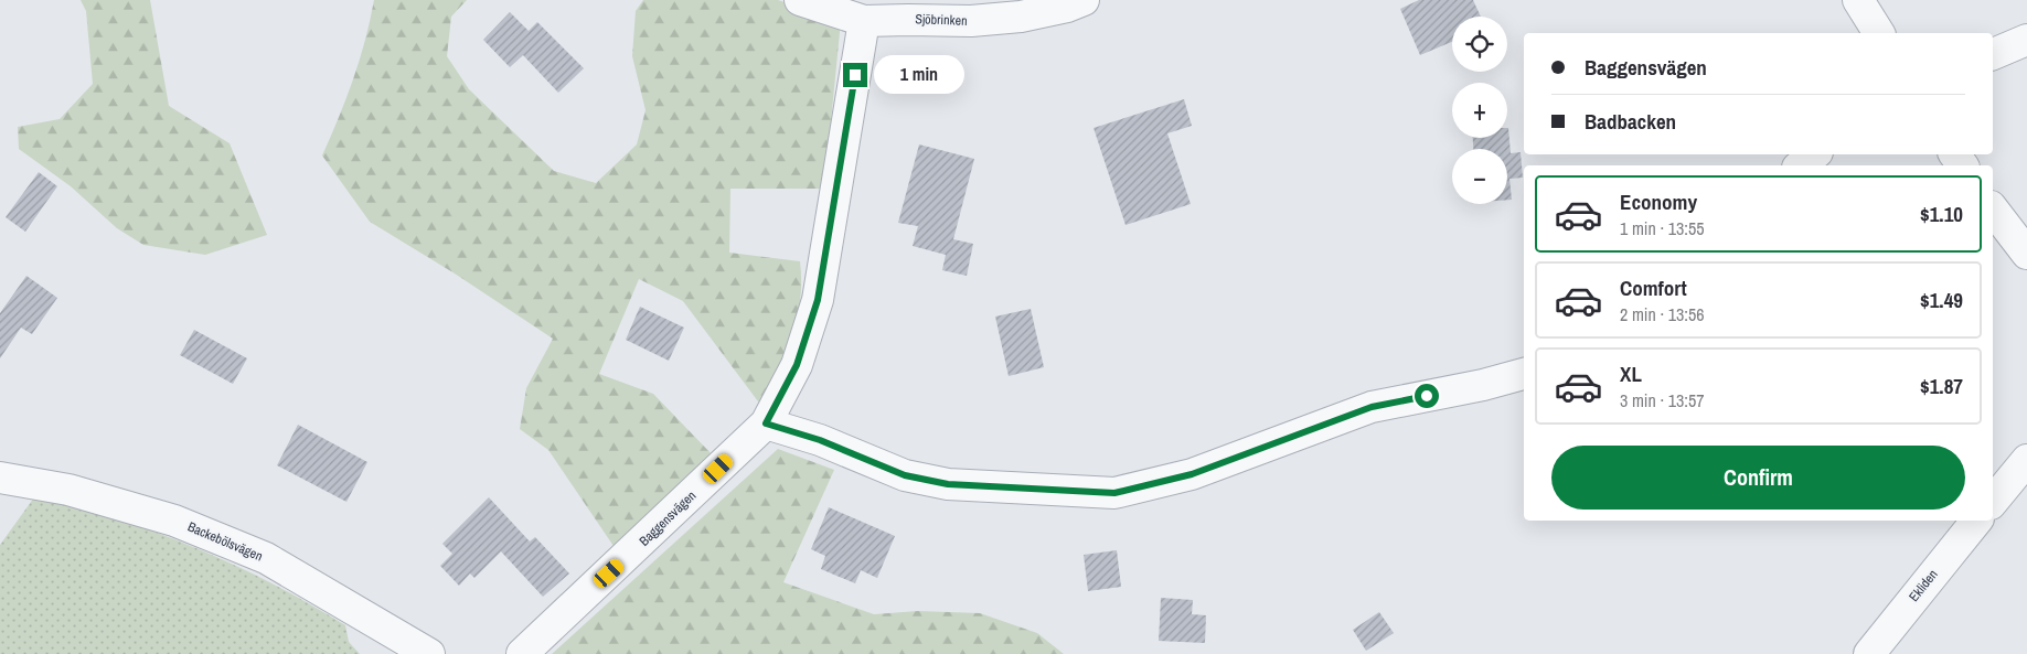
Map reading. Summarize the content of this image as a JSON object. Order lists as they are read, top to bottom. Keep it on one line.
{"streets":{"street":["Sjöbrinken","Baggensvägen","Backebölsvägen","Ekliden"]},"crossings":[["Sjöbrinken","Baggensvägen"]],"page":{"map_buttons":["+","−"],"banner":["Baggensvägen","Badbacken"],"bubble":"1 min","list":[{"name":"Economy","note":"1 min · 13:55","value":"$1.10"},{"name":"Comfort","note":"2 min · 13:56","value":"$1.49"},{"name":"XL","note":"3 min · 13:57","value":"$1.87"}],"buttons":"Confirm"}}
